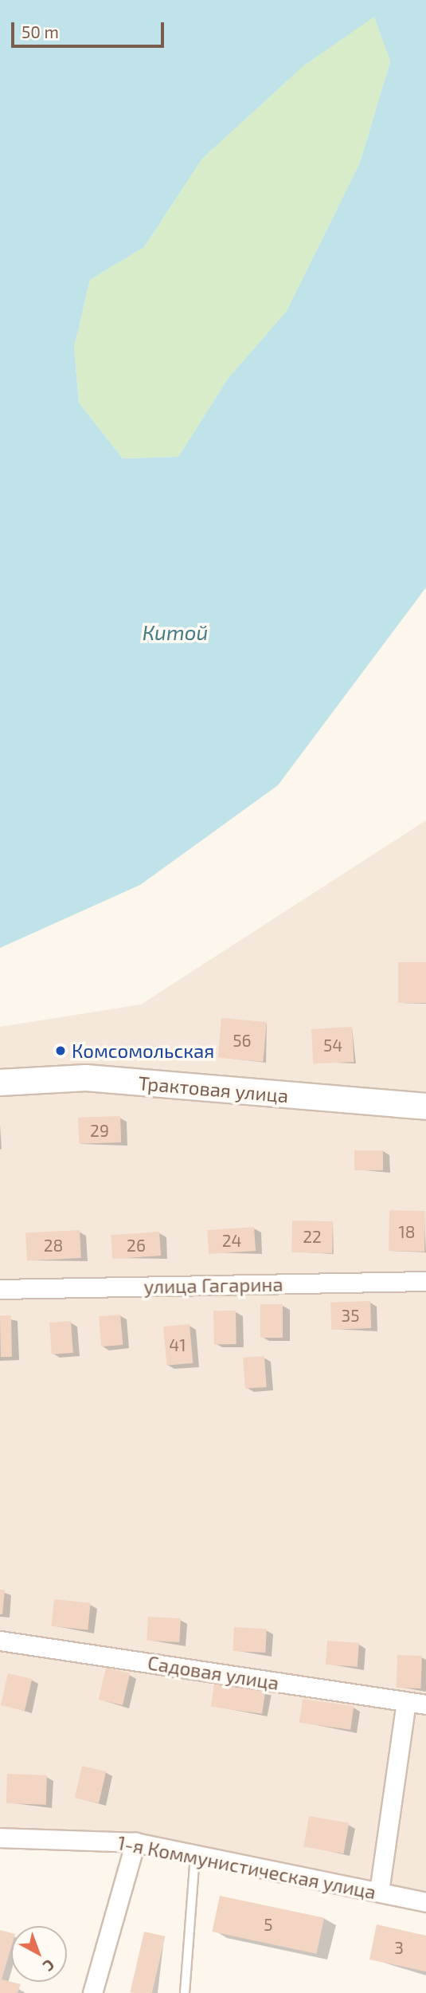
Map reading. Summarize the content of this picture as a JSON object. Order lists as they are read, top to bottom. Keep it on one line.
{"streets":{"street":["Трактовая улица","улица Гагарина","Садовая улица","1-я Коммунистическая улица"]},"water":["Китой"],"places":["Комсомольская"],"house_numbers":["56","54","29","18","22","24","28","26","35","41","5","3"],"scale_bar":"50 m","north":"bottom right"}
